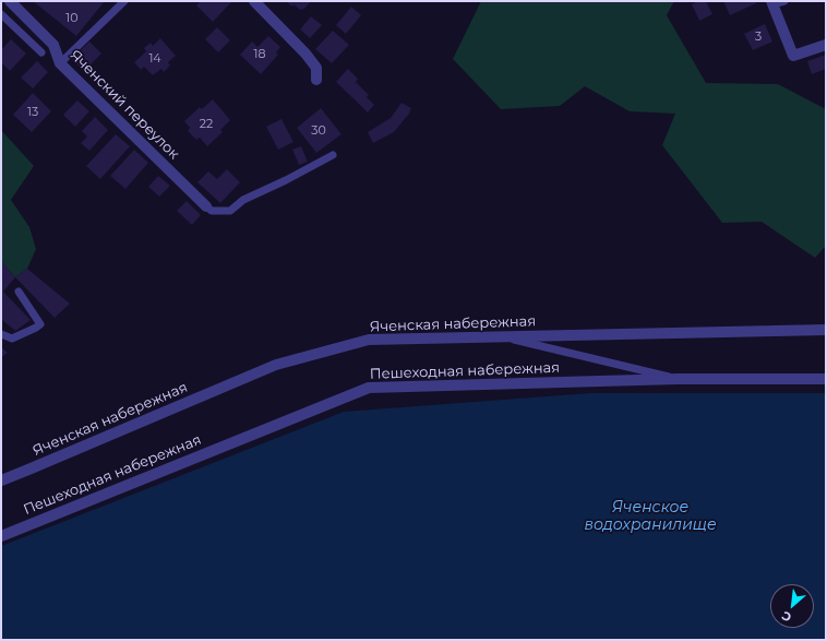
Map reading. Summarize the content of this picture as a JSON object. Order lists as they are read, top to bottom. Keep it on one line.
{"streets":{"street":["Яченский переулок","Яченская набережная","Пешеходная набережная"]},"water":["Яченское водохранилище"],"house_numbers":["10","3","18","14","13","22","30"],"north":"bottom left"}
